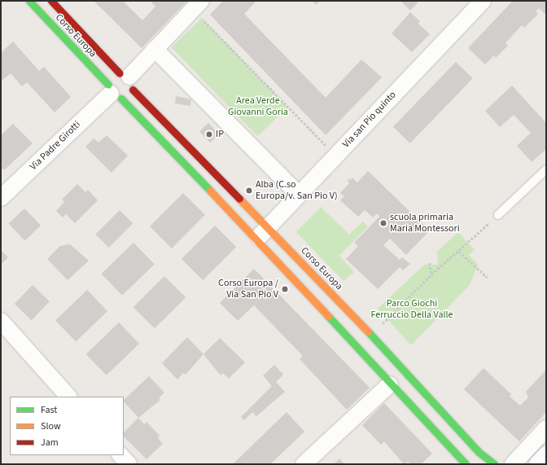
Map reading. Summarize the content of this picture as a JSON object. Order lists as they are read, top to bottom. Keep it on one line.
{"streets":{"main road":["Corso Europa"],"street":["Via san Pio quinto","Via Padre Girotti"]},"crossings":[["Corso Europa","Via san Pio quinto"],["Corso Europa","Via Padre Girotti"]],"parks":["Area Verde Giovanni Goria","Parco Giochi Ferruccio Della Valle"],"places":["IP","Alba (C.so Europa/v. San Pio V)","scuola primaria Maria Montessori","Corso Europa / Via San Pio V"],"legend":["Fast","Slow","Jam"]}
